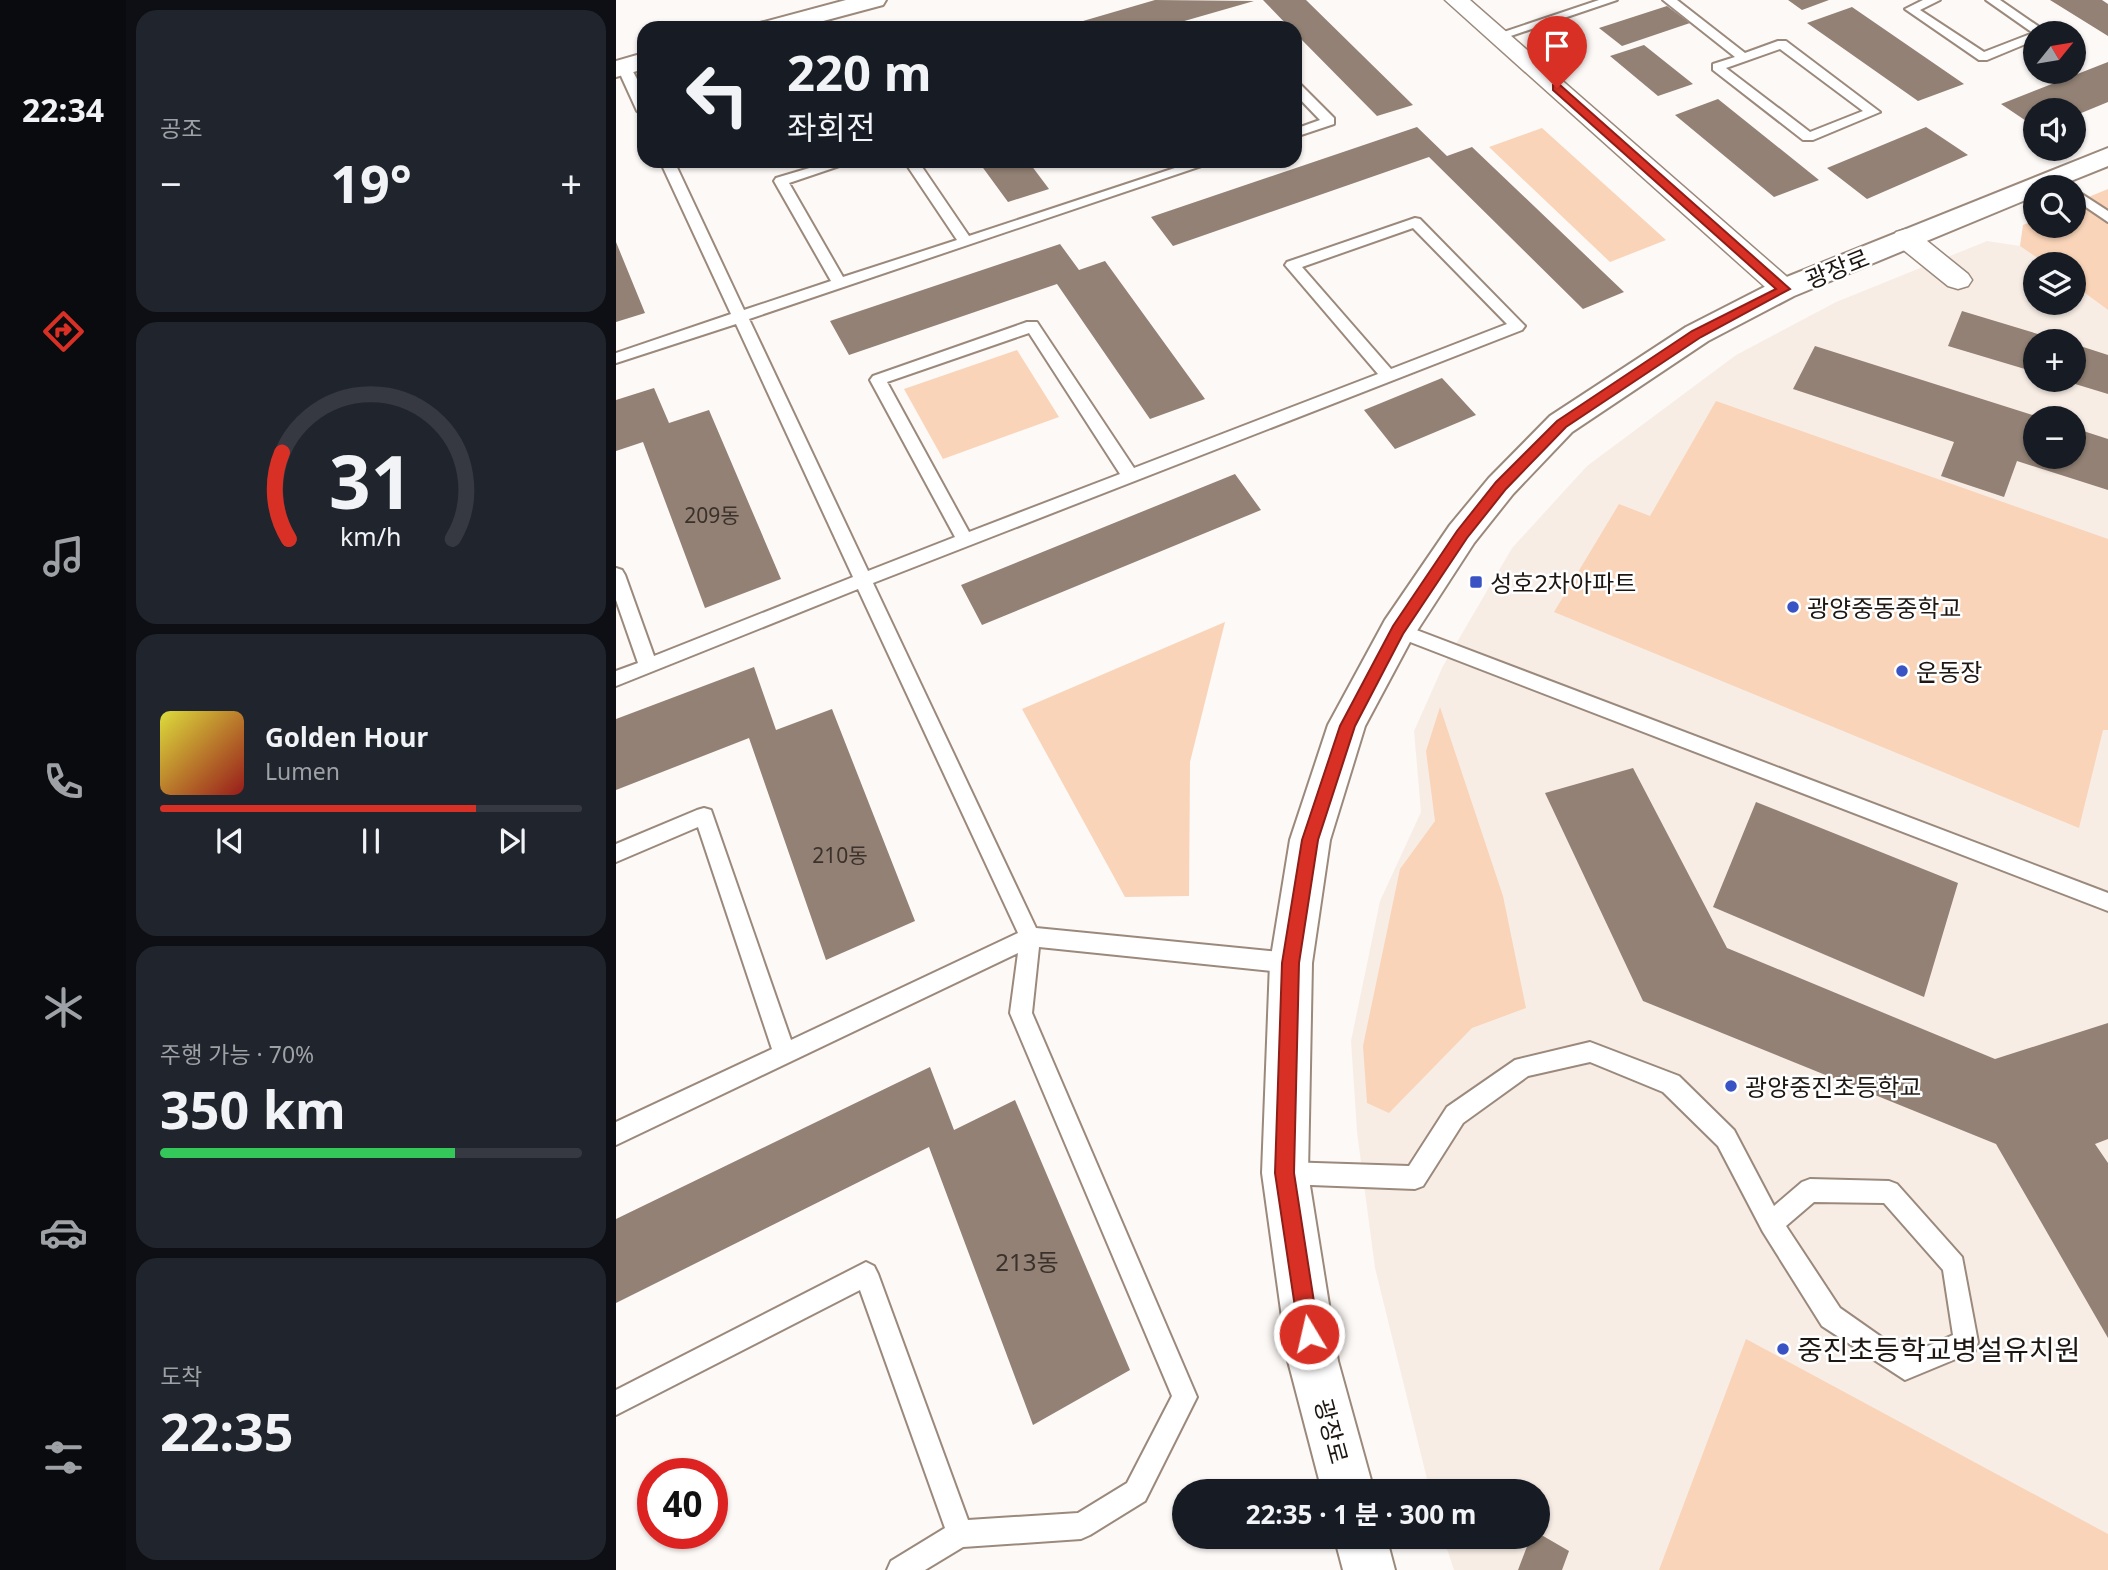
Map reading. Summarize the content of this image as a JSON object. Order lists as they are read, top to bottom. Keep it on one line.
{"streets":{"street":["광장로"]},"places":{"transit":["성호2차아파트"],"other":["광양중동중학교","운동장","광양중진초등학교","중진초등학교병설유치원"]},"house_numbers":["209동","210동","213동"],"north":"top right","page":{"tabs":"22:34","tile":["공조",["주행 가능 · 70%","350 km"],["도착","22:35"]],"map_buttons":["+","−"],"turn":["220 m","좌회전"],"heat":["−","19°","+"],"song":["Golden Hour","Lumen"],"limit":"40","trip":"22:35 · 1 분 · 300 m","gauge":["31","km/h"]}}
